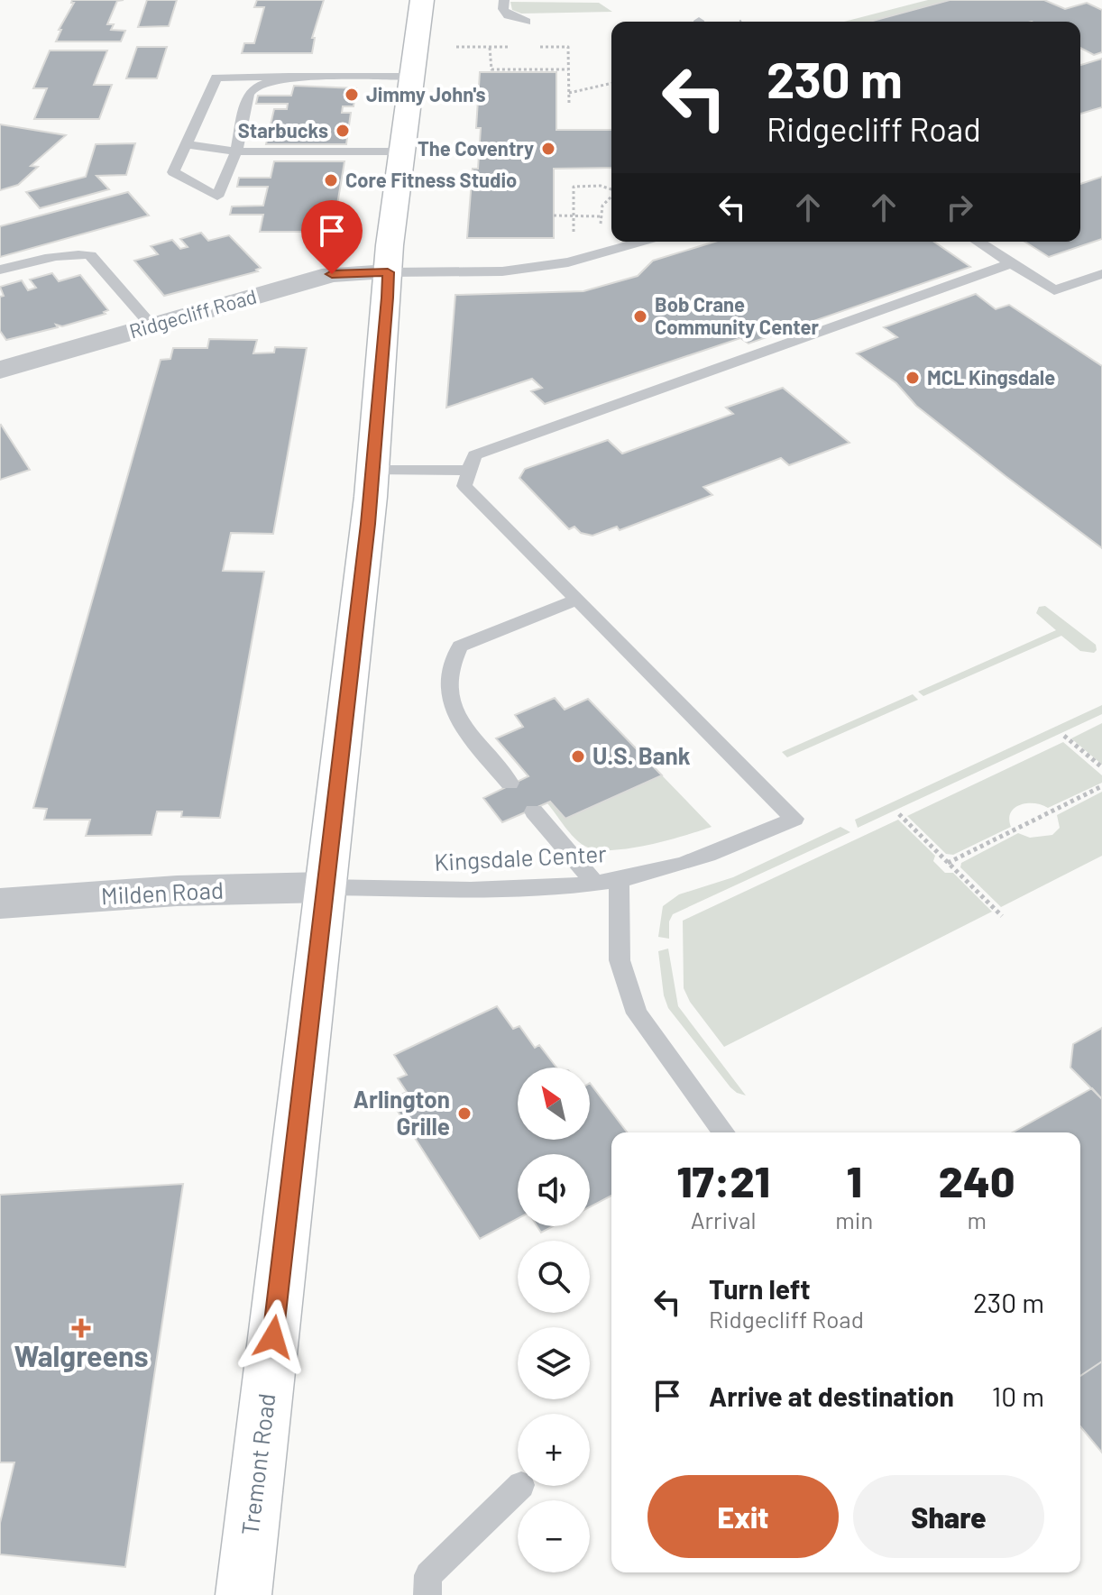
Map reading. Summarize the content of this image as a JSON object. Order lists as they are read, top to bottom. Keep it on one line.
{"streets":{"main road":["Tremont Road"],"street":["Ridgecliff Road","Milden Road"],"lane":["Kingsdale Center"]},"crossings":[["Ridgecliff Road","Tremont Road"],["Kingsdale Center","Milden Road"],["Kingsdale Center","Tremont Road"],["Milden Road","Tremont Road"]],"places":{"other":["Jimmy John's","Starbucks","The Coventry","Core Fitness Studio","Bob Crane Community Center","MCL Kingsdale","U.S. Bank","Arlington Grille"],"health":["Walgreens"]},"north":"top left","page":{"turn":["230 m","Ridgecliff Road"],"map_buttons":["+","−"],"eta":["17:21","Arrival","1","min","240","m"],"list":[{"name":"Turn left","note":"Ridgecliff Road","value":"230 m"},{"name":"Arrive at destination","value":"10 m"}],"buttons":["Exit","Share"]}}
